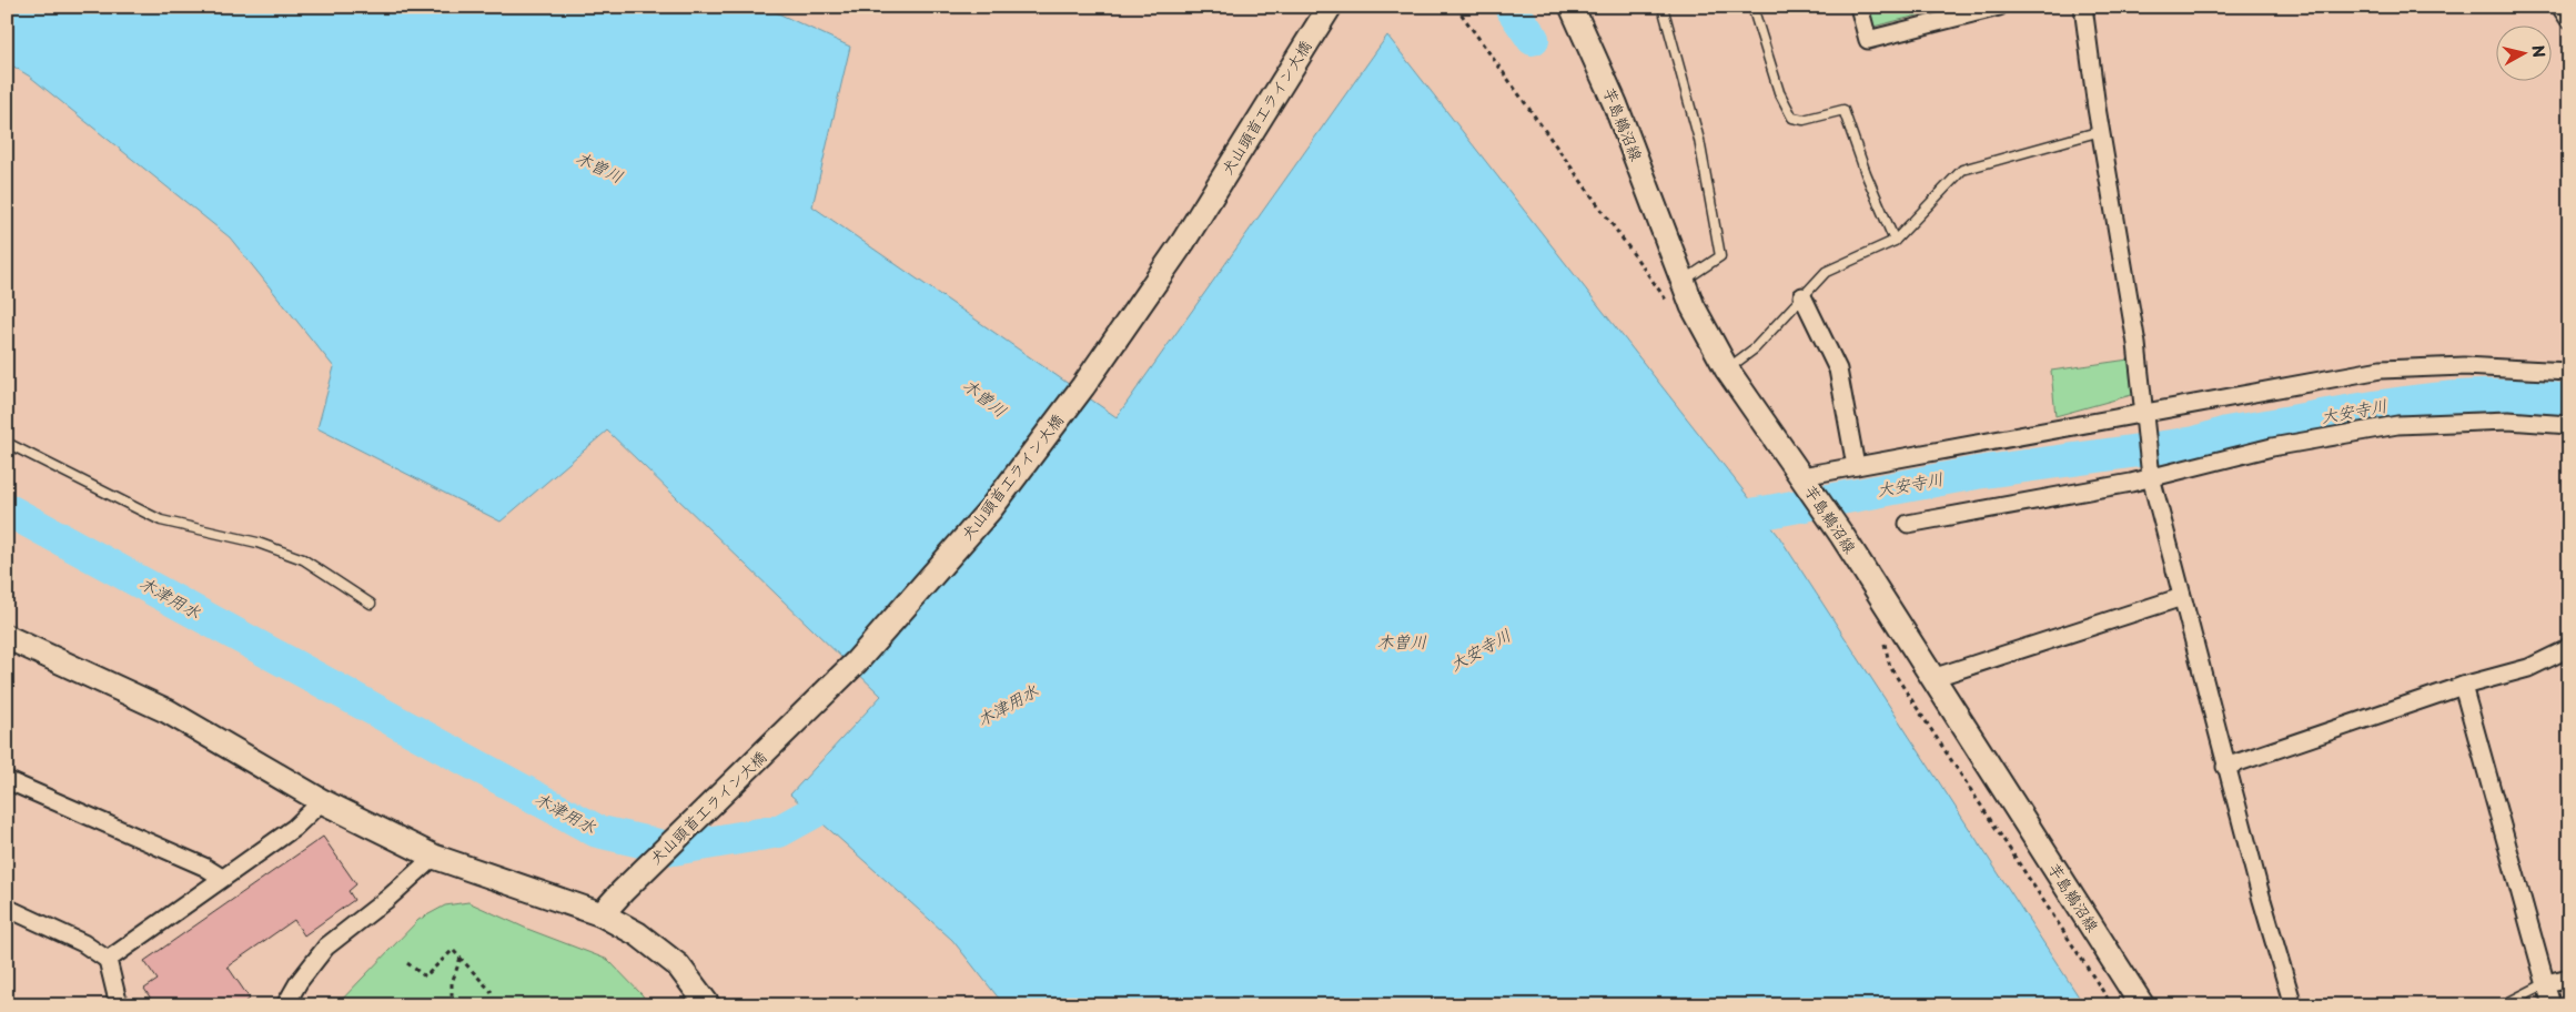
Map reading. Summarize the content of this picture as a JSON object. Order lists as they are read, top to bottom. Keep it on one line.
{"streets":{"street":["犬山頭首工ライン大橋","芋島鵜沼線"]},"water":["木曽川","大安寺川","木津用水"],"north":"right"}
